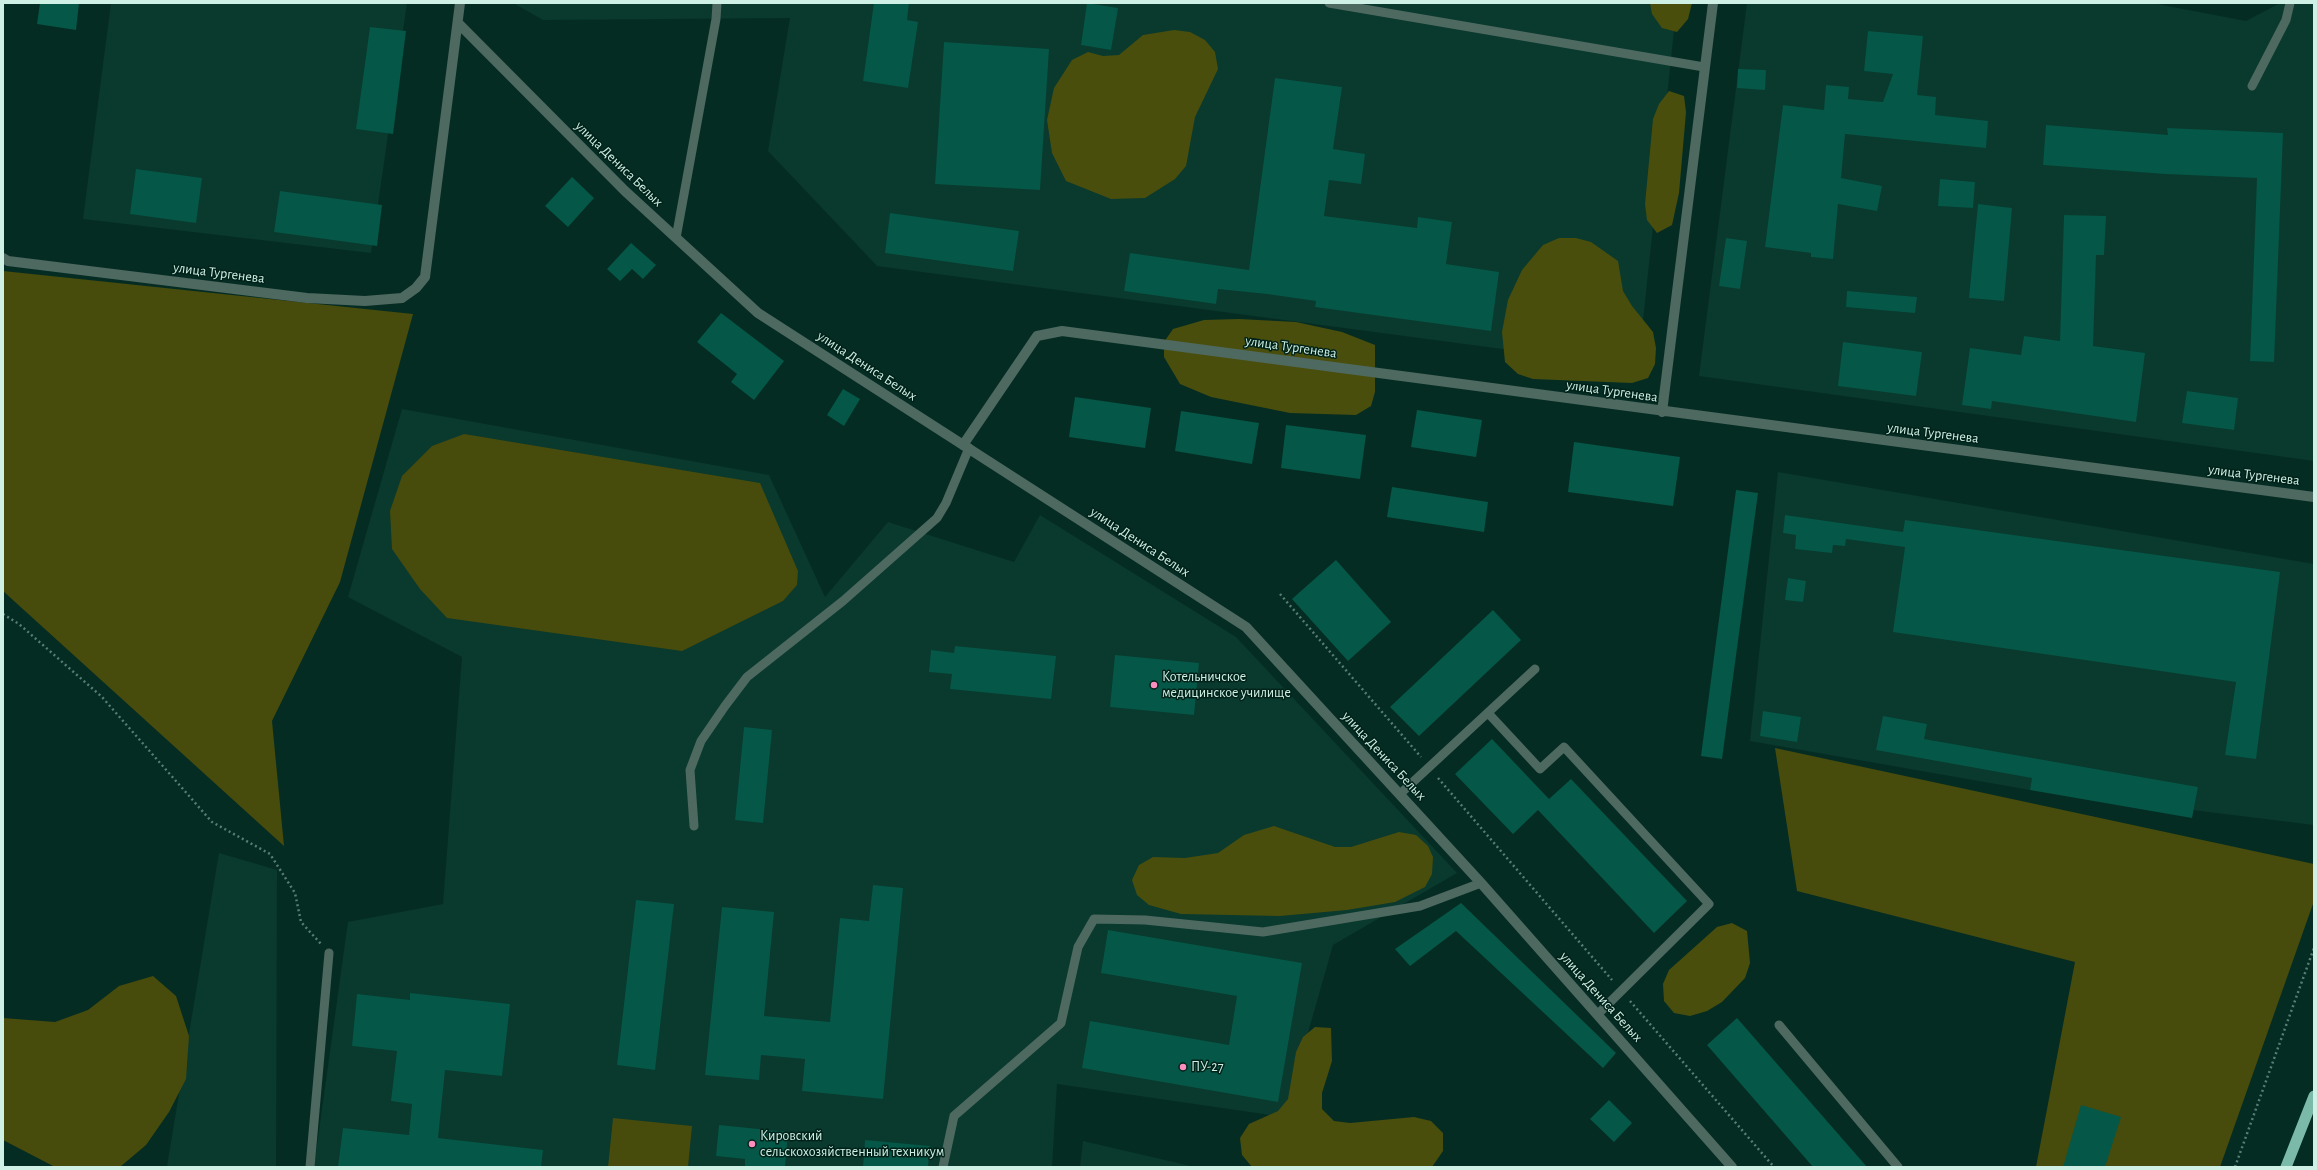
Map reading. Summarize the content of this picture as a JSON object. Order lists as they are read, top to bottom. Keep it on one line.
{"streets":{"street":["улица Дениса Белых","улица Тургенева"]},"crossings":[["улица Дениса Белых","улица Тургенева"]],"places":["Котельничское медицинское училище","ПУ-27","Кировский сельскохозяйственный техникум"]}
